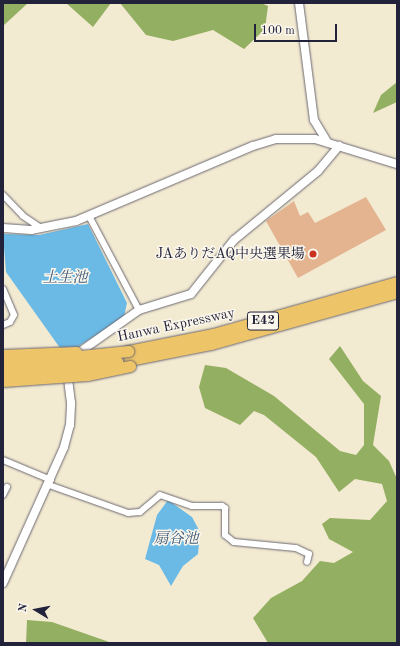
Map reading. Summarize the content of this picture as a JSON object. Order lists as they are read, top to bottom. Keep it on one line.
{"streets":{"highway":["E42","Hanwa Expressway"]},"water":["土生池","扇谷池"],"places":["JAありだAQ中央選果場"],"scale_bar":"100 m","north":"left"}
